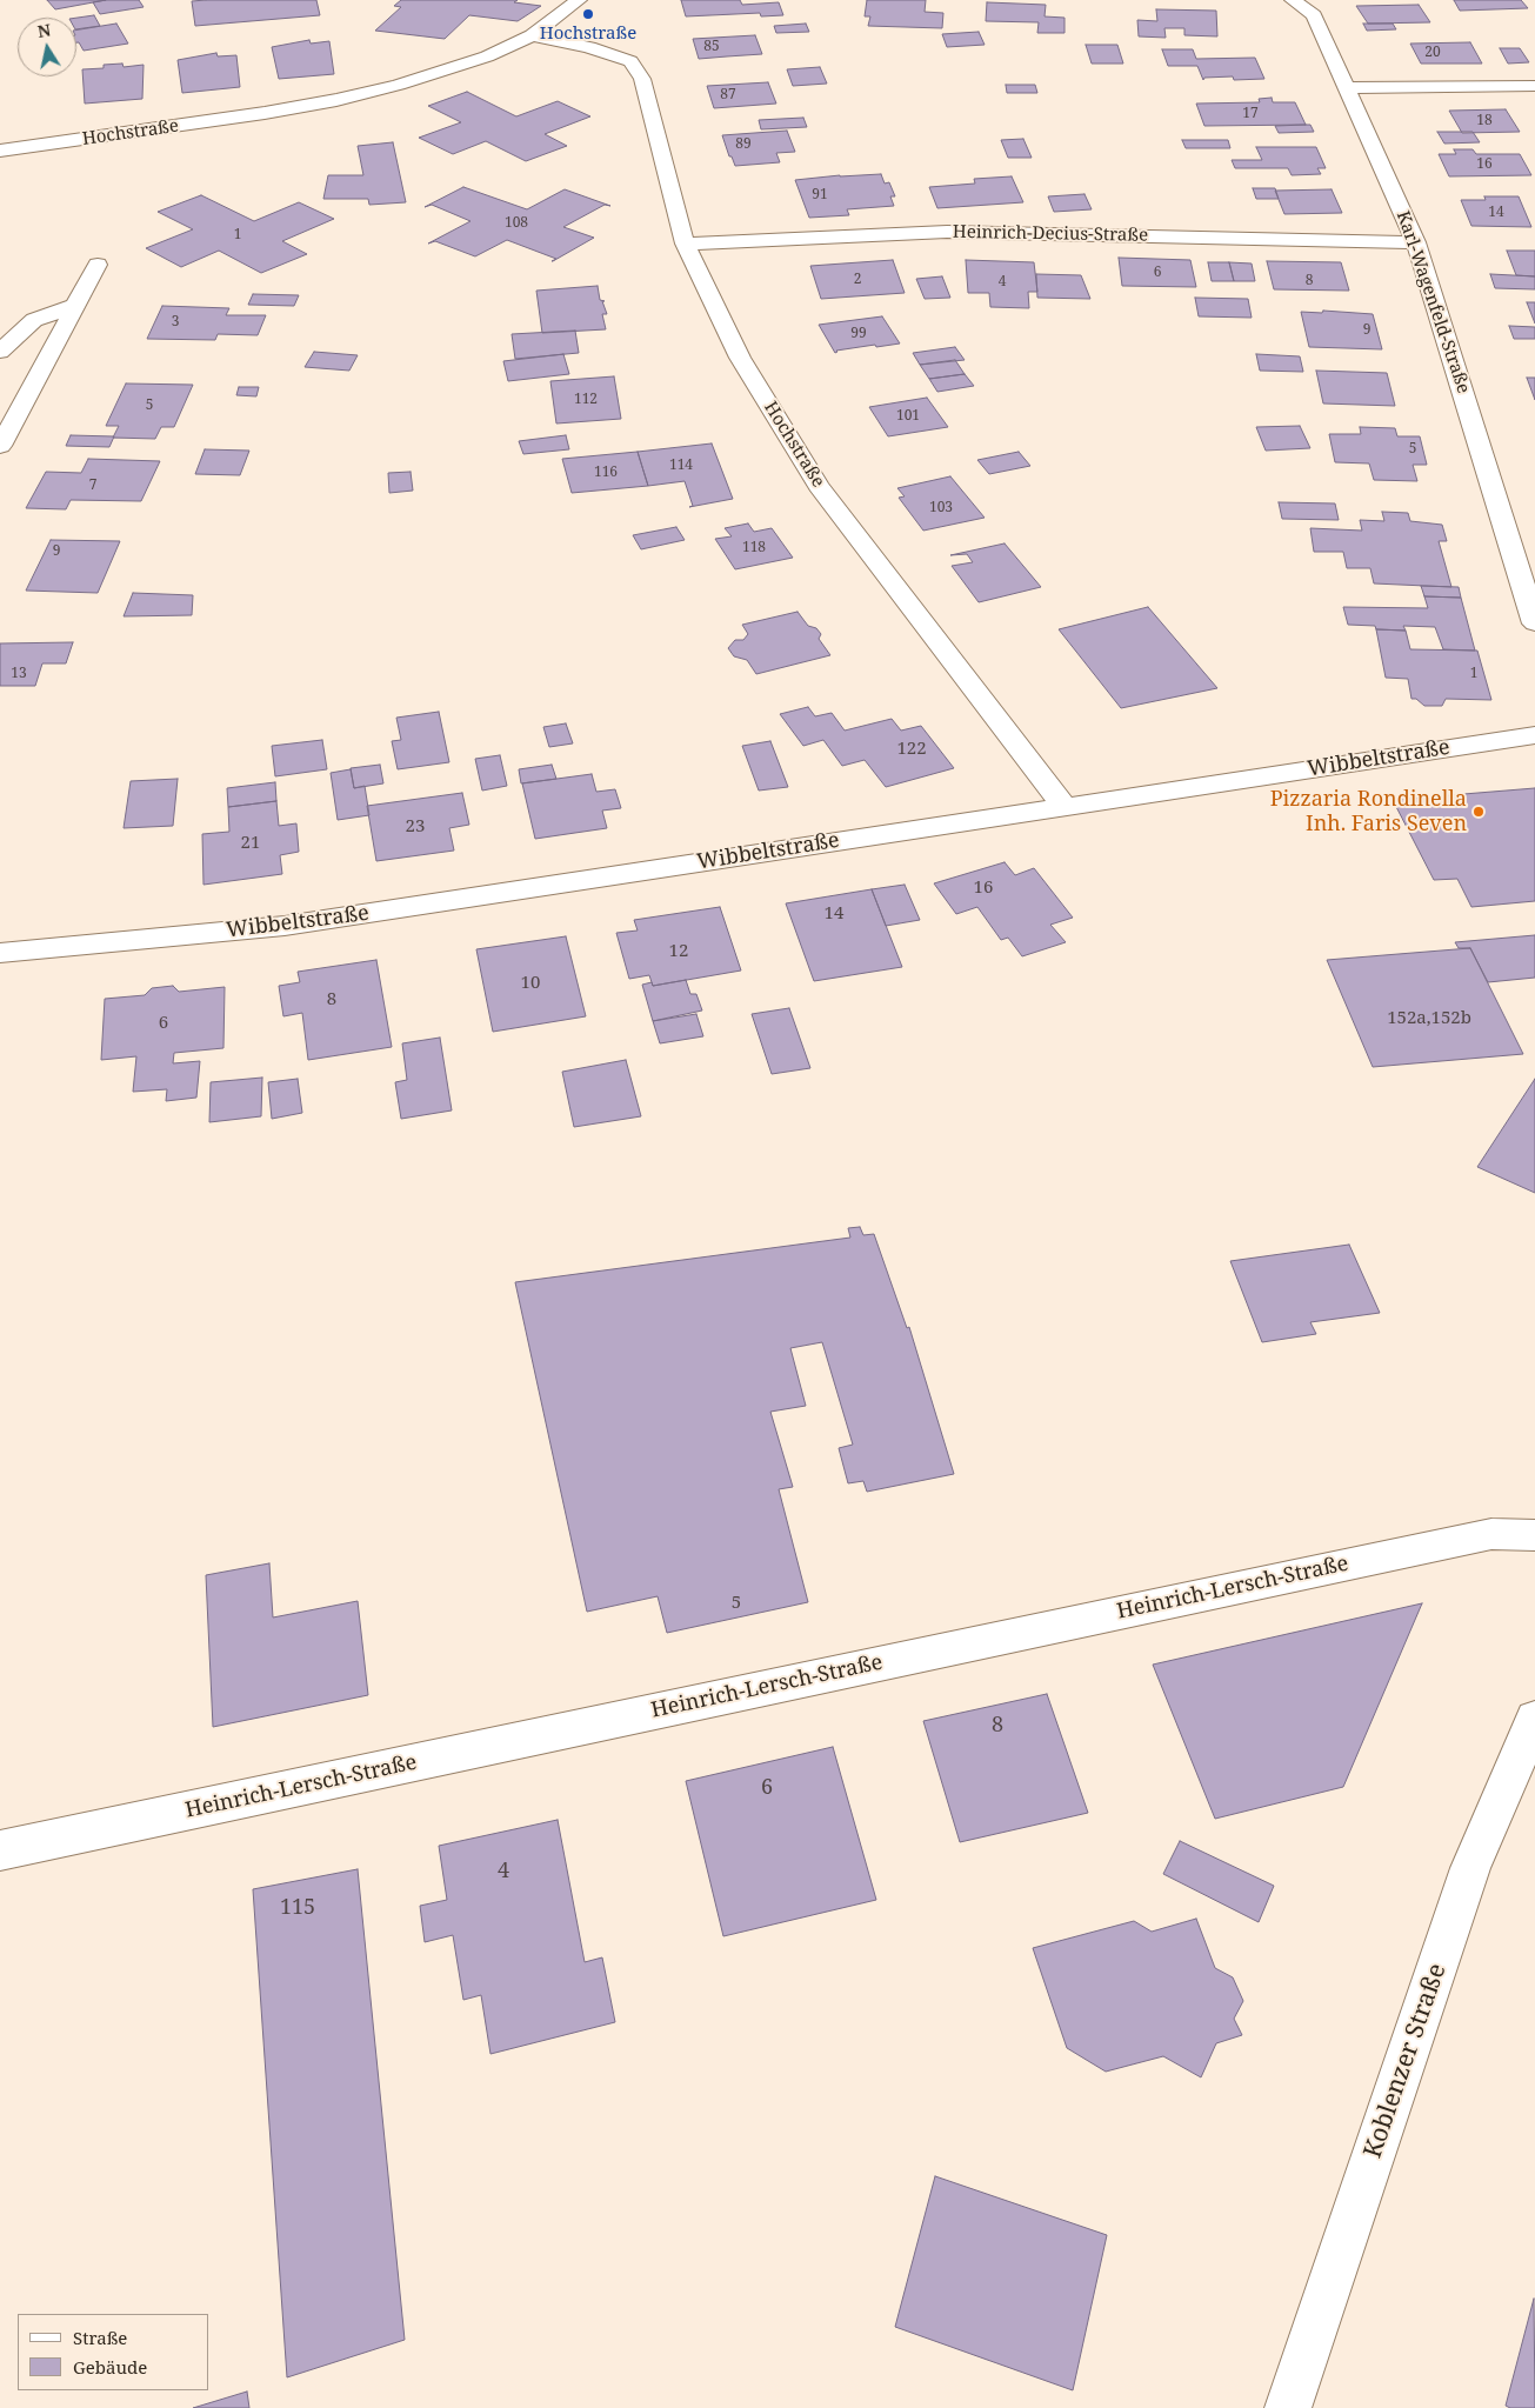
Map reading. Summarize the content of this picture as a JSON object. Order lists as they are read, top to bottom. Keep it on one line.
{"streets":{"street":["Hochstraße","Heinrich-Decius-Straße","Karl-Wagenfeld-Straße","Wibbeltstraße","Heinrich-Lersch-Straße","Koblenzer Straße"]},"crossings":[["Hochstraße","Heinrich-Decius-Straße"],["Hochstraße","Wibbeltstraße"],["Heinrich-Decius-Straße","Karl-Wagenfeld-Straße"]],"places":["Hochstraße","Pizzaria Rondinella Inh. Faris Seven"],"house_numbers":["85","20","87","17","18","89","16","91","14","108","1","6","2","8","4","3","9","99","112","5","101","5","114","116","7","103","118","9","13","1","122","23","21","16","14","12","10","8","152a,152b","6","5","8","6","4","115"],"legend":["Straße","Gebäude"],"north":"top"}
